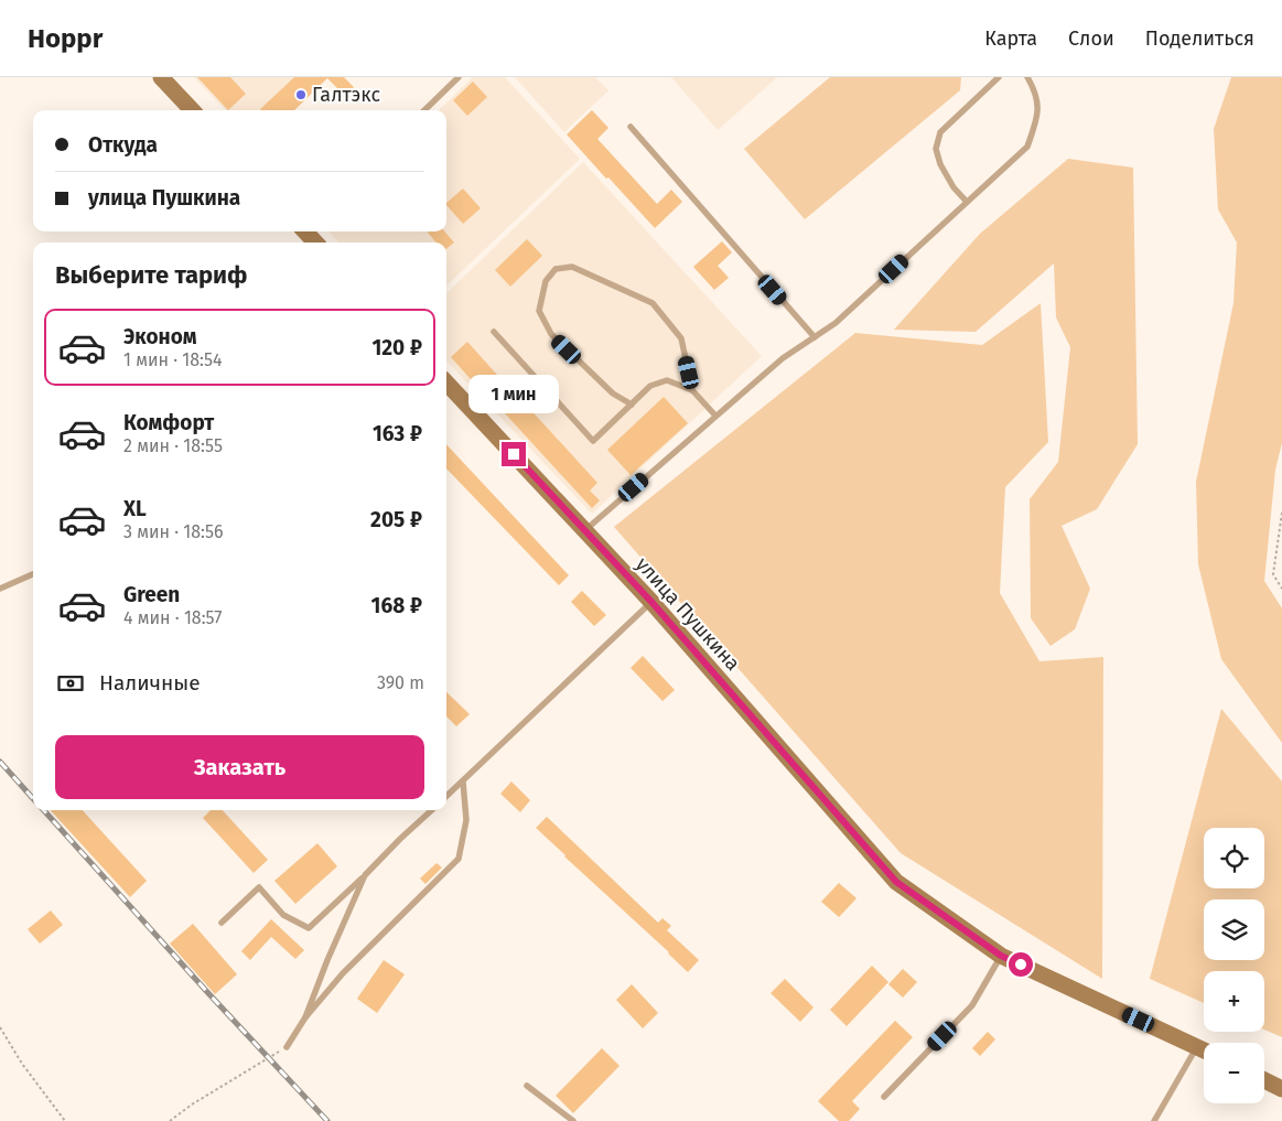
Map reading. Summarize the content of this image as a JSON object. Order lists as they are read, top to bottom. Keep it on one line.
{"streets":{"main road":["улица Пушкина"]},"places":["Галтэкс"],"page":{"header":"Hoppr","nav":["Карта","Слои","Поделиться"],"banner":["Откуда","улица Пушкина"],"heading":"Выберите тариф","list":[{"name":"Эконом","note":"1 мин · 18:54","value":"120 ₽"},{"name":"Комфорт","note":"2 мин · 18:55","value":"163 ₽"},{"name":"XL","note":"3 мин · 18:56","value":"205 ₽"},{"name":"Green","note":"4 мин · 18:57","value":"168 ₽"}],"bubble":"1 мин","pay":["Наличные","390 m"],"buttons":"Заказать","map_buttons":["+","−"]}}
